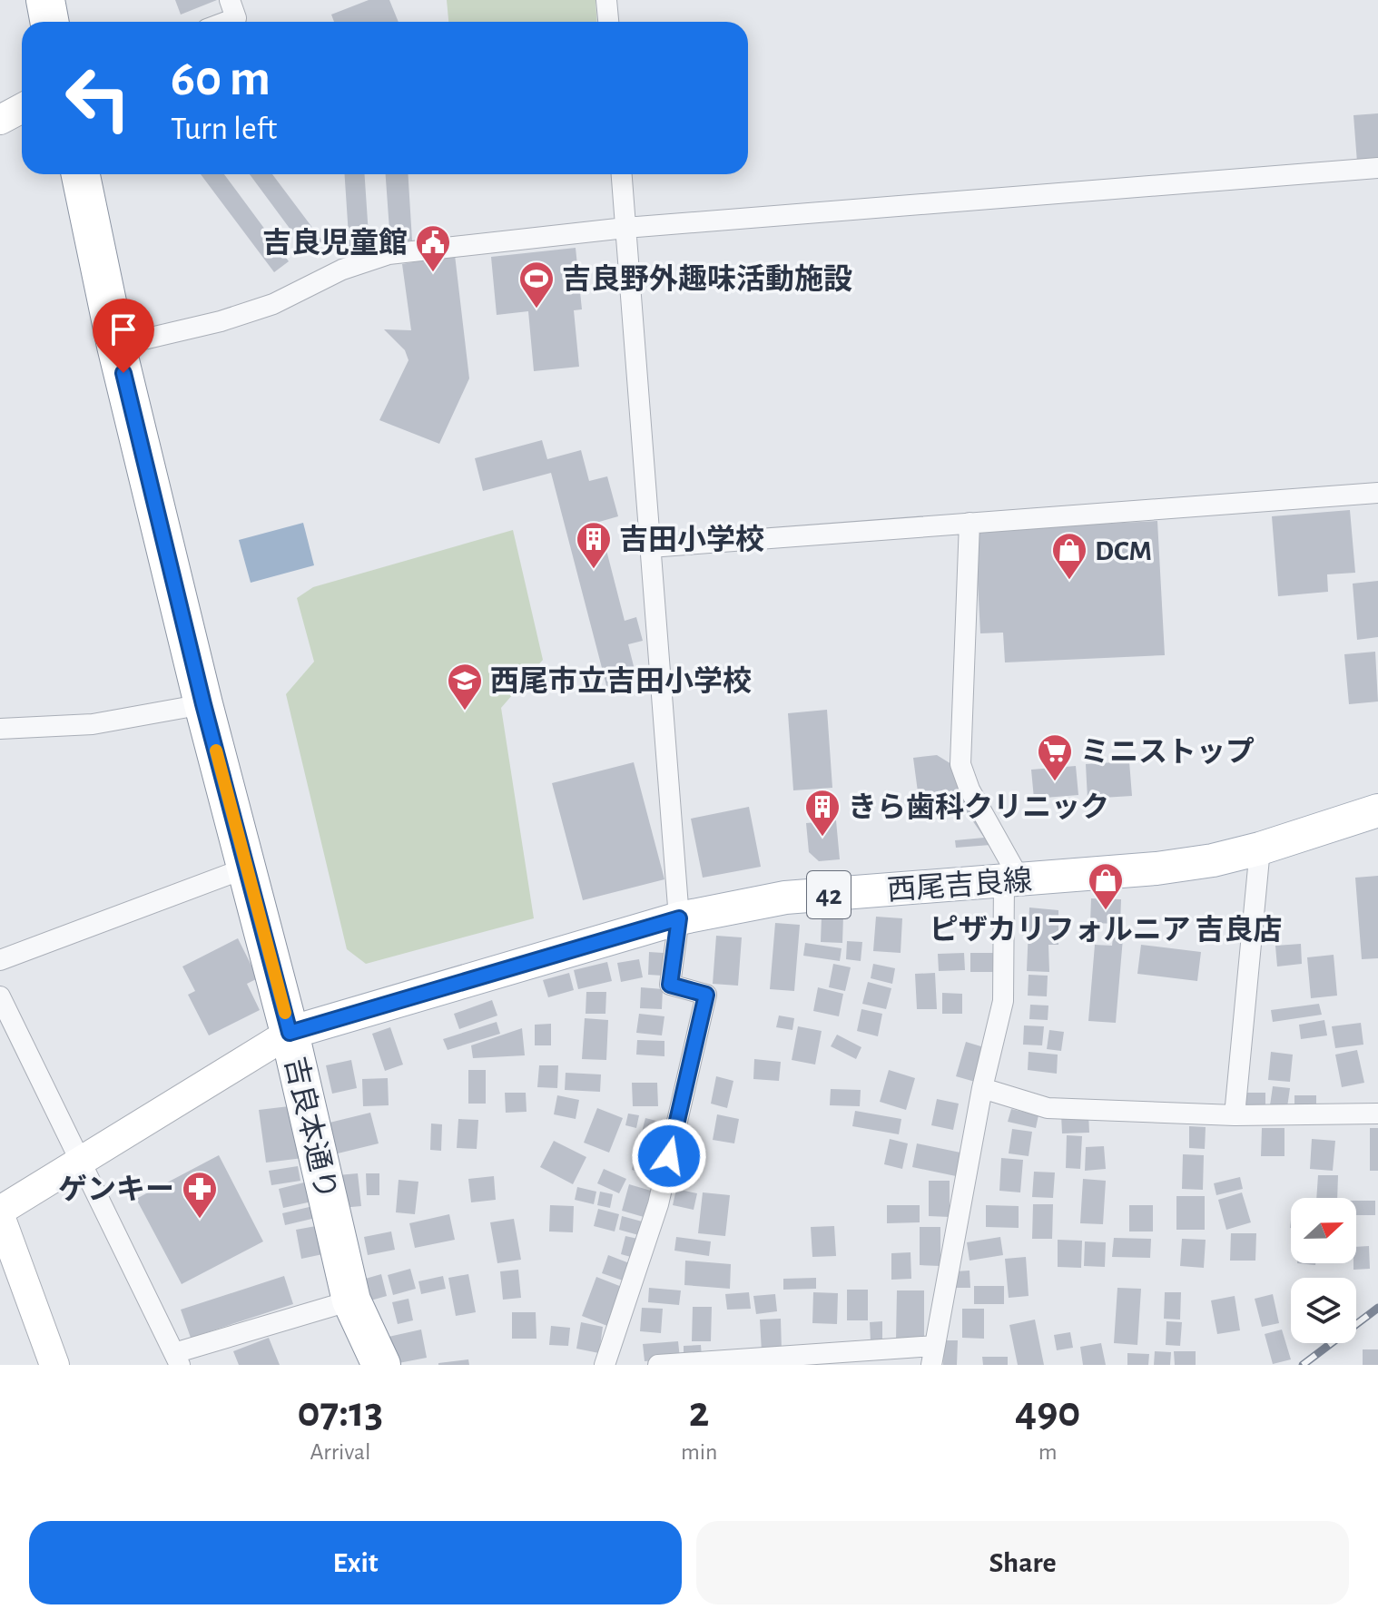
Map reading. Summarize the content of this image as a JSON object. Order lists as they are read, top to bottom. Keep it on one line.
{"streets":{"highway":["吉良本通り"],"main road":["西尾吉良線","42"]},"crossings":[["西尾吉良線","吉良本通り"]],"places":{"public building":["吉良児童館"],"sports":["吉良野外趣味活動施設"],"building":["吉田小学校","きら歯科クリニック"],"shop":["DCM","ピザカリフォルニア 吉良店"],"school or university":["西尾市立吉田小学校"],"supermarket":["ミニストップ"],"pharmacy":["ゲンキー"]},"north":"right","page":{"turn":["60 m","Turn left"],"eta":["07:13","Arrival","2","min","490","m"],"buttons":["Exit","Share"]}}
